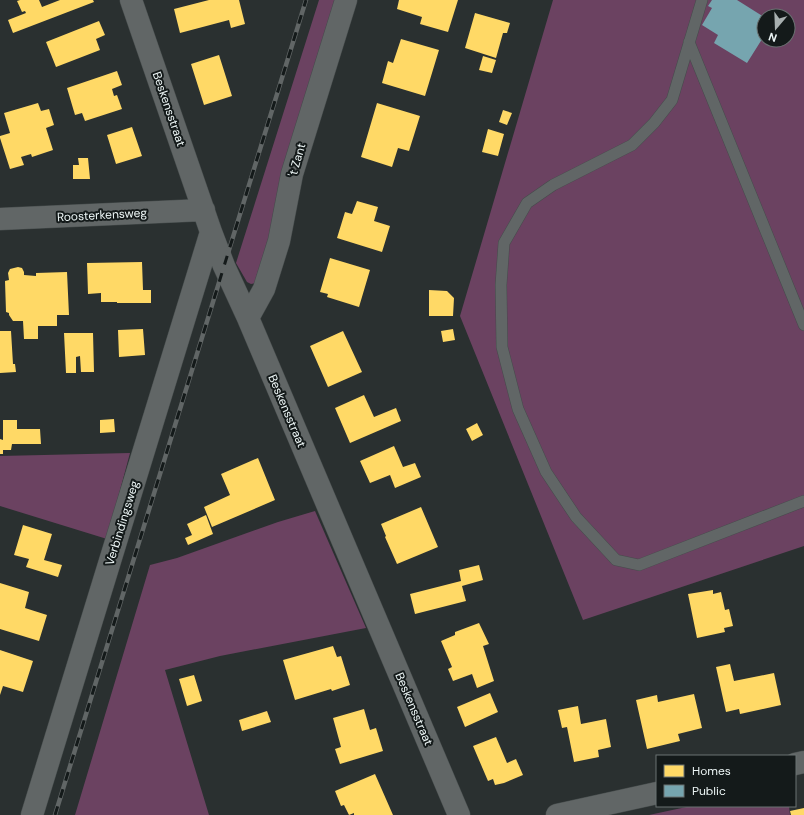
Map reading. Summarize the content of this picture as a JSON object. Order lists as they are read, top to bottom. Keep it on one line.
{"streets":{"street":["Beskensstraat","'t Zant","Roosterkensweg","Verbindingsweg"]},"crossings":[["Beskensstraat","'t Zant"],["Beskensstraat","Roosterkensweg"],["Beskensstraat","Verbindingsweg"]],"legend":["Homes","Public"],"north":"bottom"}
